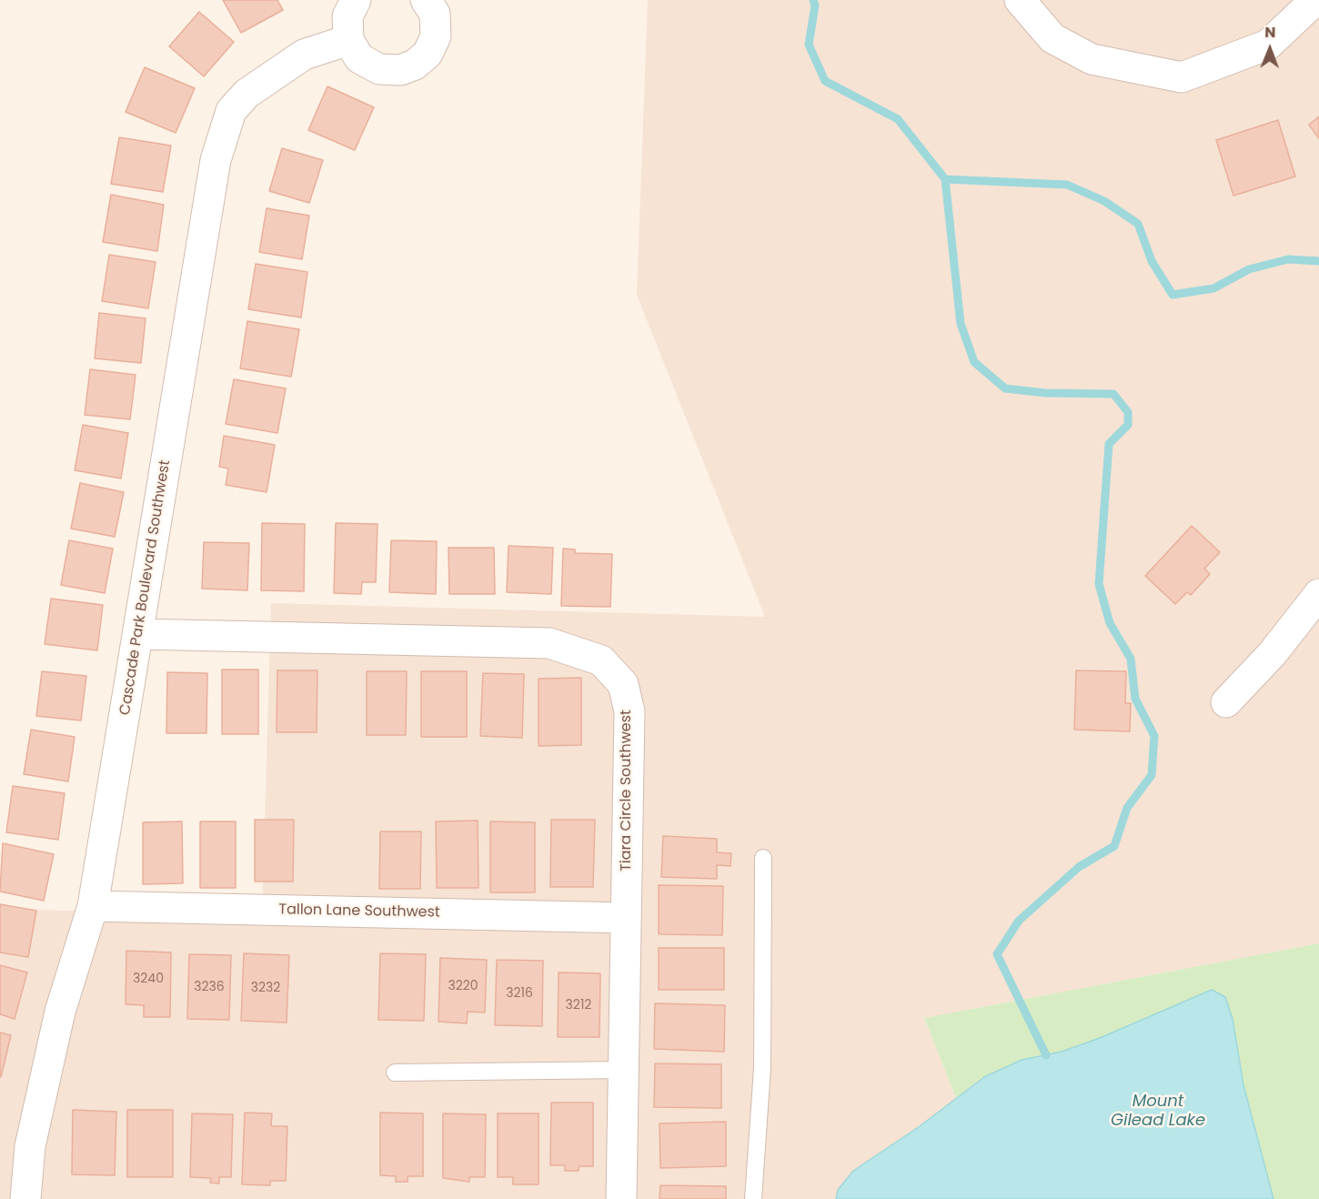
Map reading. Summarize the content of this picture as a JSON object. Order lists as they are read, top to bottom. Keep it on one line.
{"streets":{"street":["Cascade Park Boulevard Southwest","Tiara Circle Southwest","Tallon Lane Southwest"]},"crossings":[["Cascade Park Boulevard Southwest","Tiara Circle Southwest"],["Cascade Park Boulevard Southwest","Tallon Lane Southwest"],["Tiara Circle Southwest","Tallon Lane Southwest"]],"water":["Mount Gilead Lake"],"house_numbers":["3240","3220","3236","3232","3216","3212"],"north":"top"}
